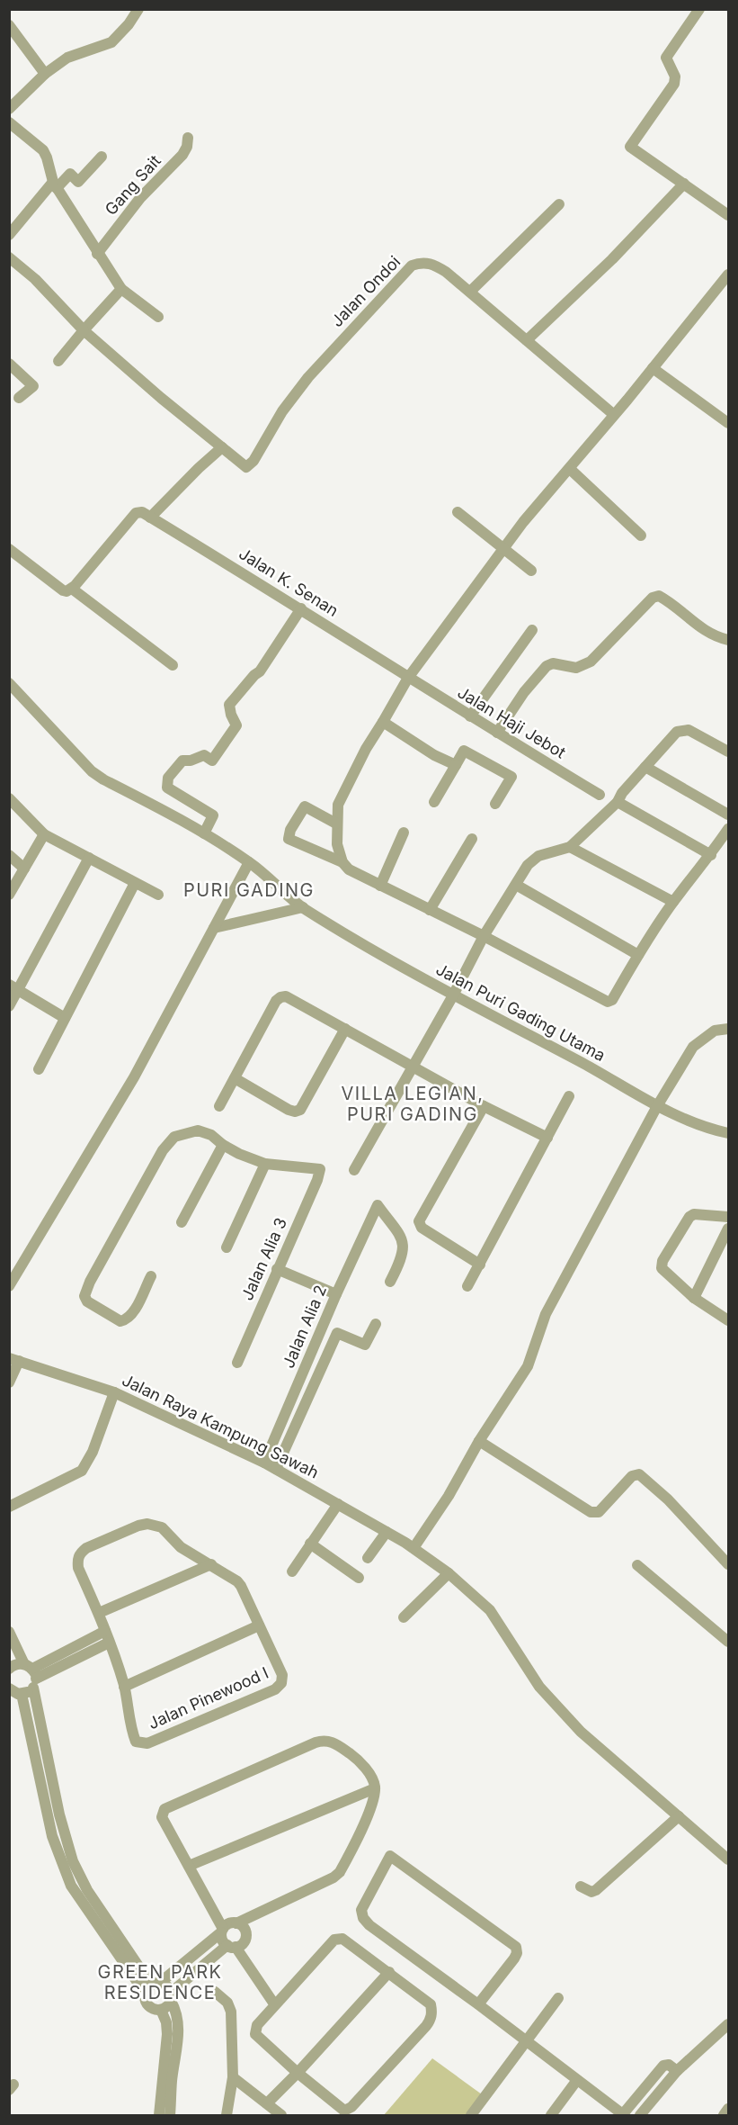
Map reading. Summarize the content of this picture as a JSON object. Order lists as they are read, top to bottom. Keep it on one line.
{"streets":{"street":["Gang Sait","Jalan Ondoi","Jalan K. Senan","Jalan Haji Jebot","Jalan Puri Gading Utama","Jalan Alia 3","Jalan Alia 2","Jalan Raya Kampung Sawah","Jalan Pinewood I"]},"crossings":[["Jalan K. Senan","Jalan Haji Jebot"],["Jalan Alia 2","Jalan Raya Kampung Sawah"]],"districts":["PURI GADING","VILLA LEGIAN, PURI GADING","GREEN PARK RESIDENCE"]}
